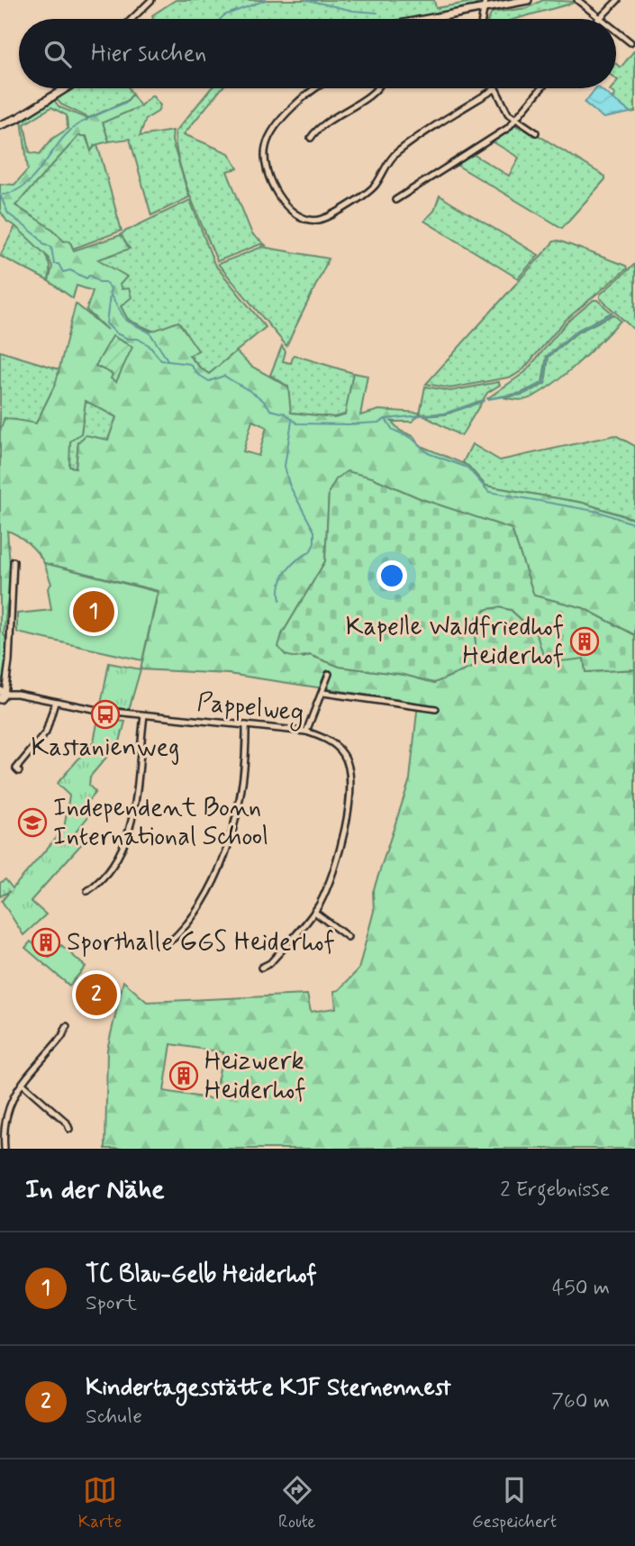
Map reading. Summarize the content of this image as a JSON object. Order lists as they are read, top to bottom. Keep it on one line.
{"streets":{"street":["Pappelweg"]},"places":{"building":["Kapelle Waldfriedhof Heiderhof","Sporthalle GGS Heiderhof","Heizwerk Heiderhof"],"bus stop":["Kastanienweg"],"school or university":["Independent Bonn International School"]},"page":{"search":"Hier suchen","pins":["1","2"],"heading":["In der Nähe","2 Ergebnisse"],"list":[{"mark":"1","name":"TC Blau-Gelb Heiderhof","note":"Sport","value":"450 m"},{"mark":"2","name":"Kindertagesstätte KJF Sternennest","note":"Schule","value":"760 m"}],"nav":["Karte","Route","Gespeichert"]}}
